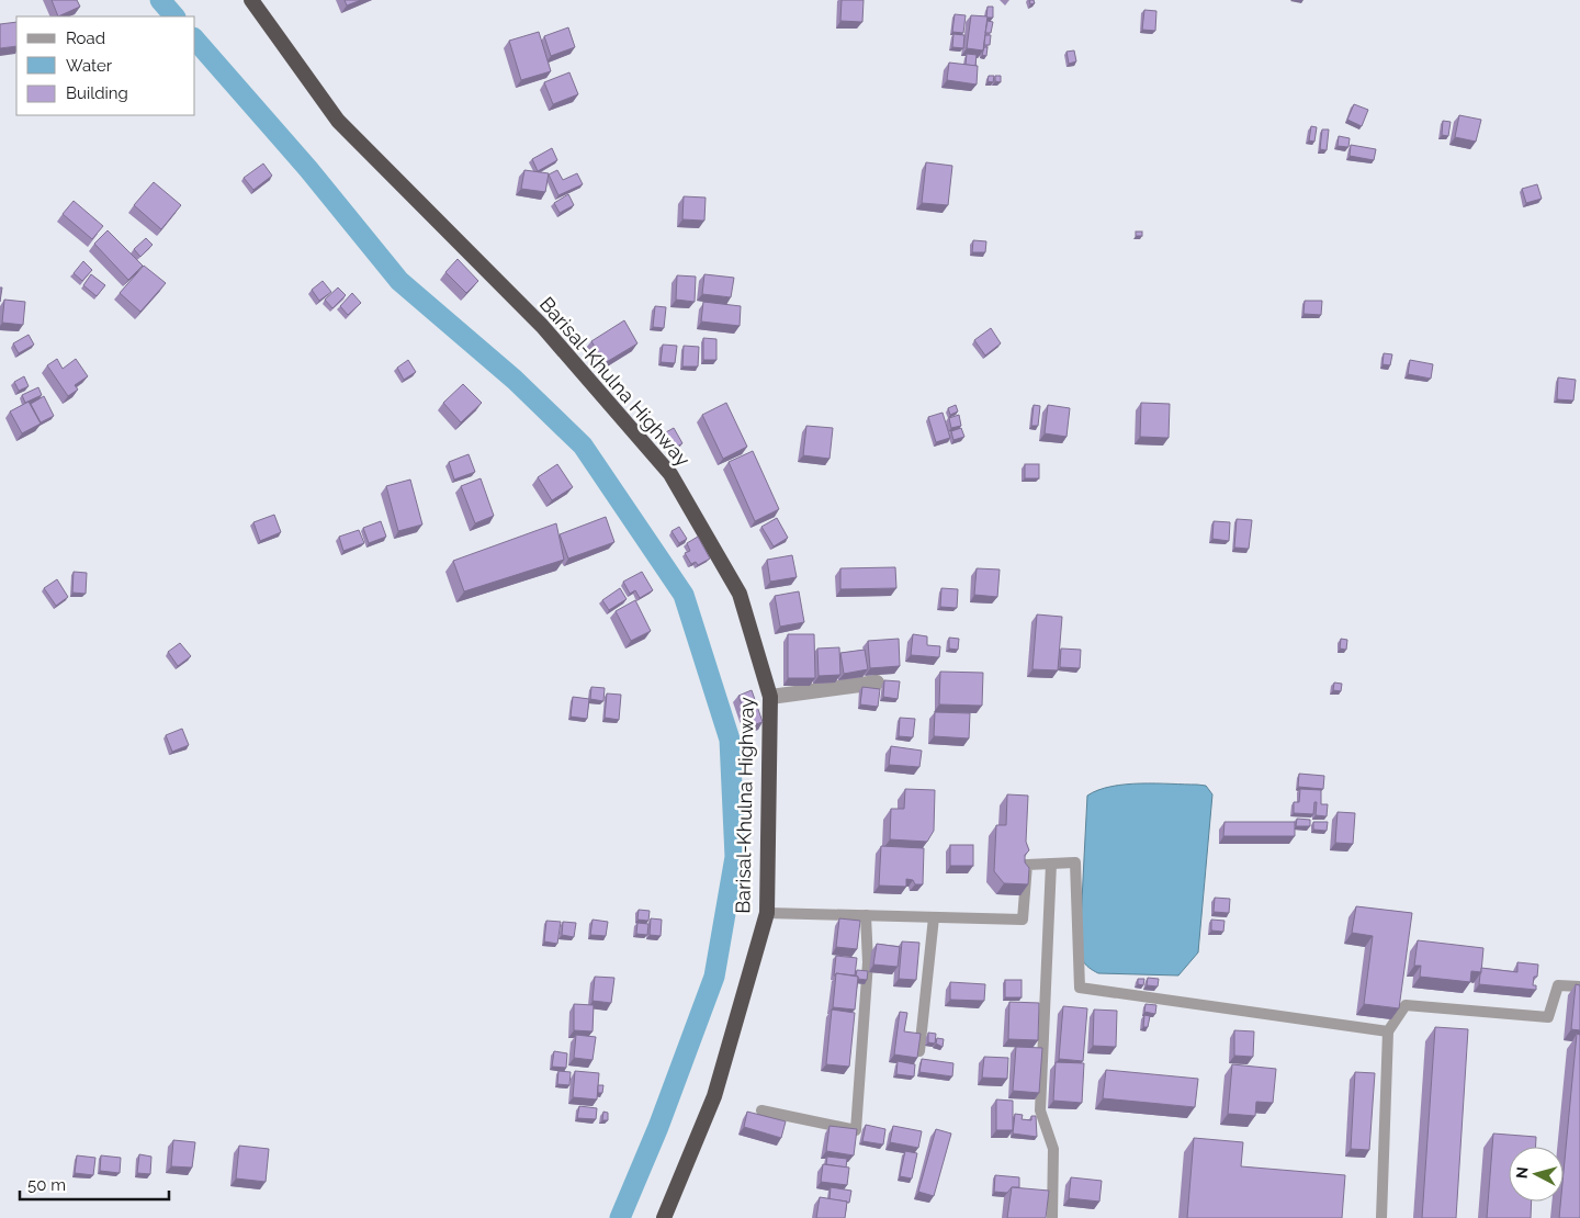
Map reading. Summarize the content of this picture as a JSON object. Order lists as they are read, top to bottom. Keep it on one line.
{"streets":{"highway":["Barisal-Khulna Highway"]},"legend":["Road","Water","Building"],"scale_bar":"50 m","north":"left"}
